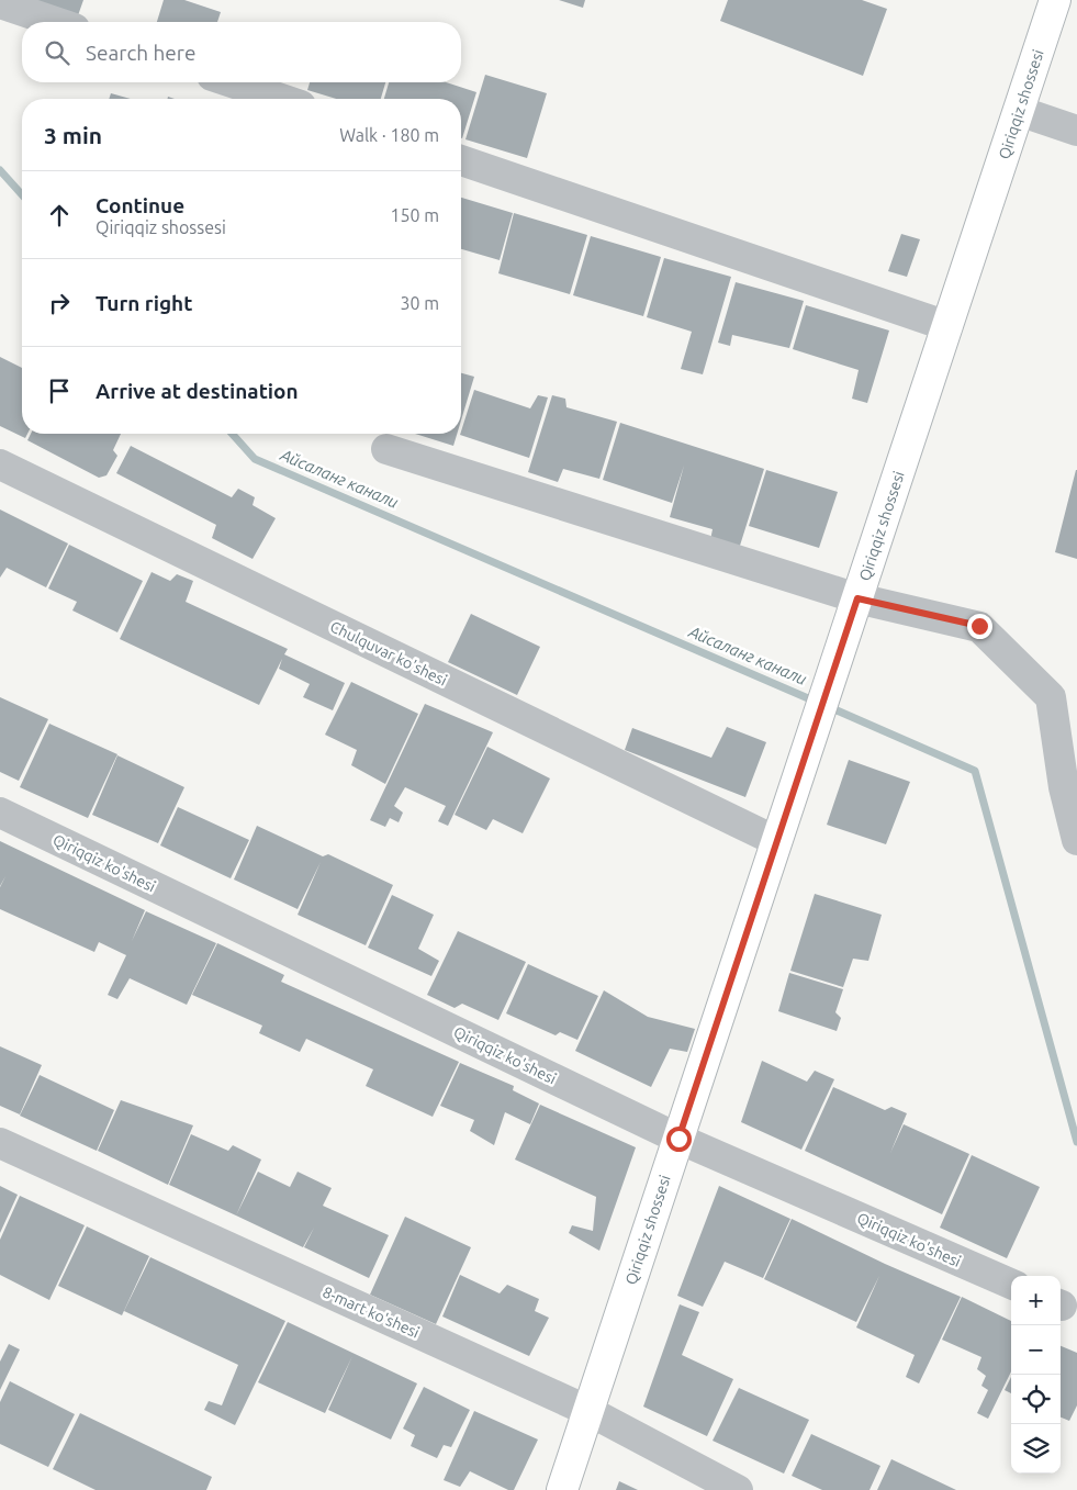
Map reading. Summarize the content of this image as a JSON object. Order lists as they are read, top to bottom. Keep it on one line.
{"streets":{"main road":["Qiriqqiz shossesi"],"street":["Chulquvar ko'shesi","Qiriqqiz ko'shesi","8-mart ko'shesi"]},"crossings":[["Qiriqqiz shossesi","Chulquvar ko'shesi"],["Qiriqqiz shossesi","Qiriqqiz ko'shesi"],["Qiriqqiz shossesi","8-mart ko'shesi"]],"water":["Айсаланг канали"],"page":{"search":"Search here","heading":["3 min","Walk · 180 m"],"list":[["Continue","Qiriqqiz shossesi","150 m"],["Turn right","30 m"],"Arrive at destination"],"map_buttons":["+","−"]}}
